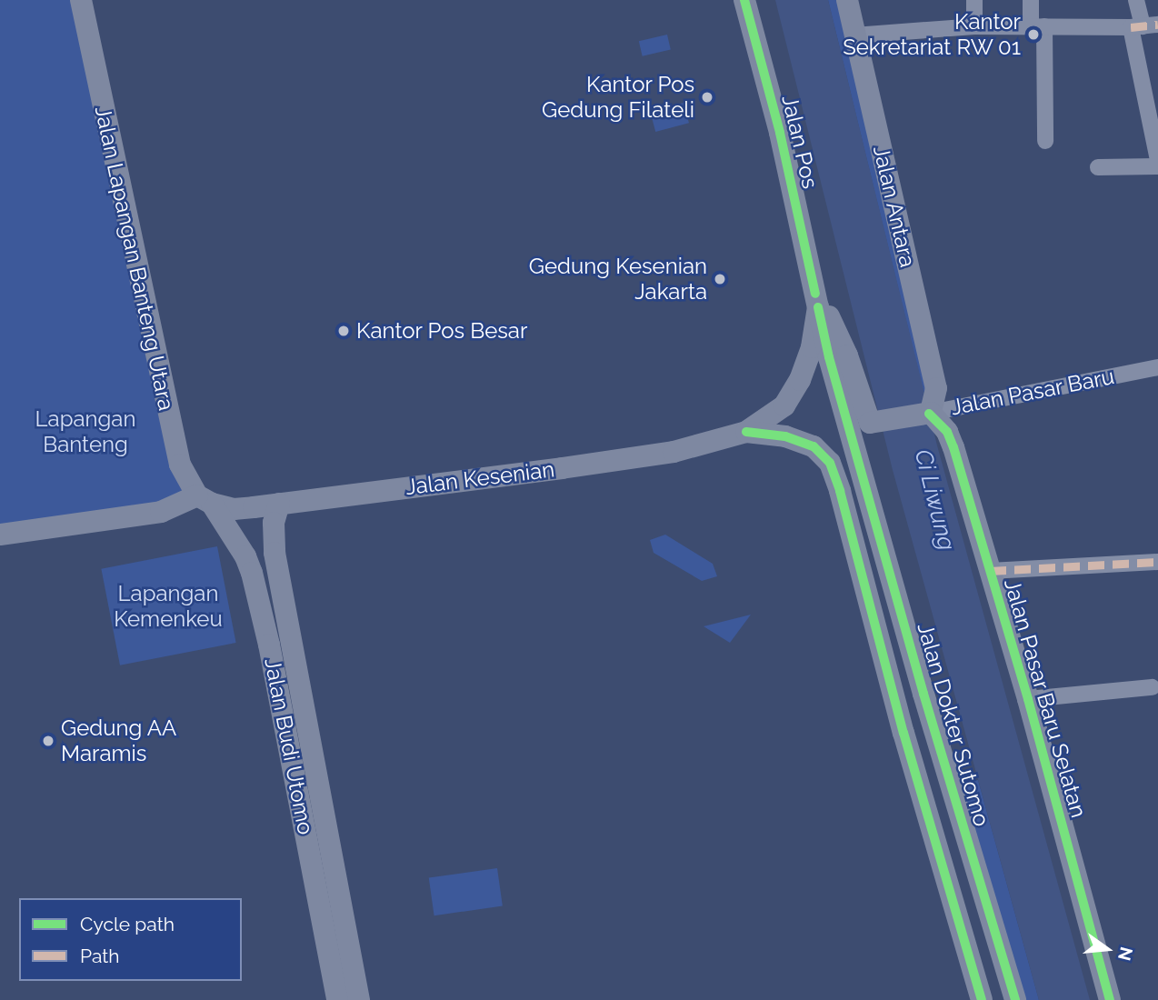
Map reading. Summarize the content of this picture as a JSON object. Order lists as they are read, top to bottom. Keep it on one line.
{"streets":{"main road":["Jalan Pos","Jalan Antara","Jalan Lapangan Banteng Utara","Jalan Pasar Baru","Jalan Kesenian","Jalan Pasar Baru Selatan","Jalan Dokter Sutomo","Jalan Budi Utomo"]},"crossings":[["Jalan Pos","Jalan Pasar Baru"],["Jalan Pos","Jalan Dokter Sutomo"],["Jalan Antara","Jalan Pasar Baru"],["Jalan Antara","Jalan Pasar Baru Selatan"],["Jalan Lapangan Banteng Utara","Jalan Kesenian"],["Jalan Lapangan Banteng Utara","Jalan Budi Utomo"],["Jalan Pasar Baru","Jalan Pasar Baru Selatan"],["Jalan Kesenian","Jalan Budi Utomo"]],"water":["Ci Liwung"],"parks":["Lapangan Banteng","Lapangan Kemenkeu"],"places":["Kantor Sekretariat RW 01","Kantor Pos Gedung Filateli","Gedung Kesenian Jakarta","Kantor Pos Besar","Gedung AA Maramis"],"legend":["Cycle path","Path"],"north":"right"}
